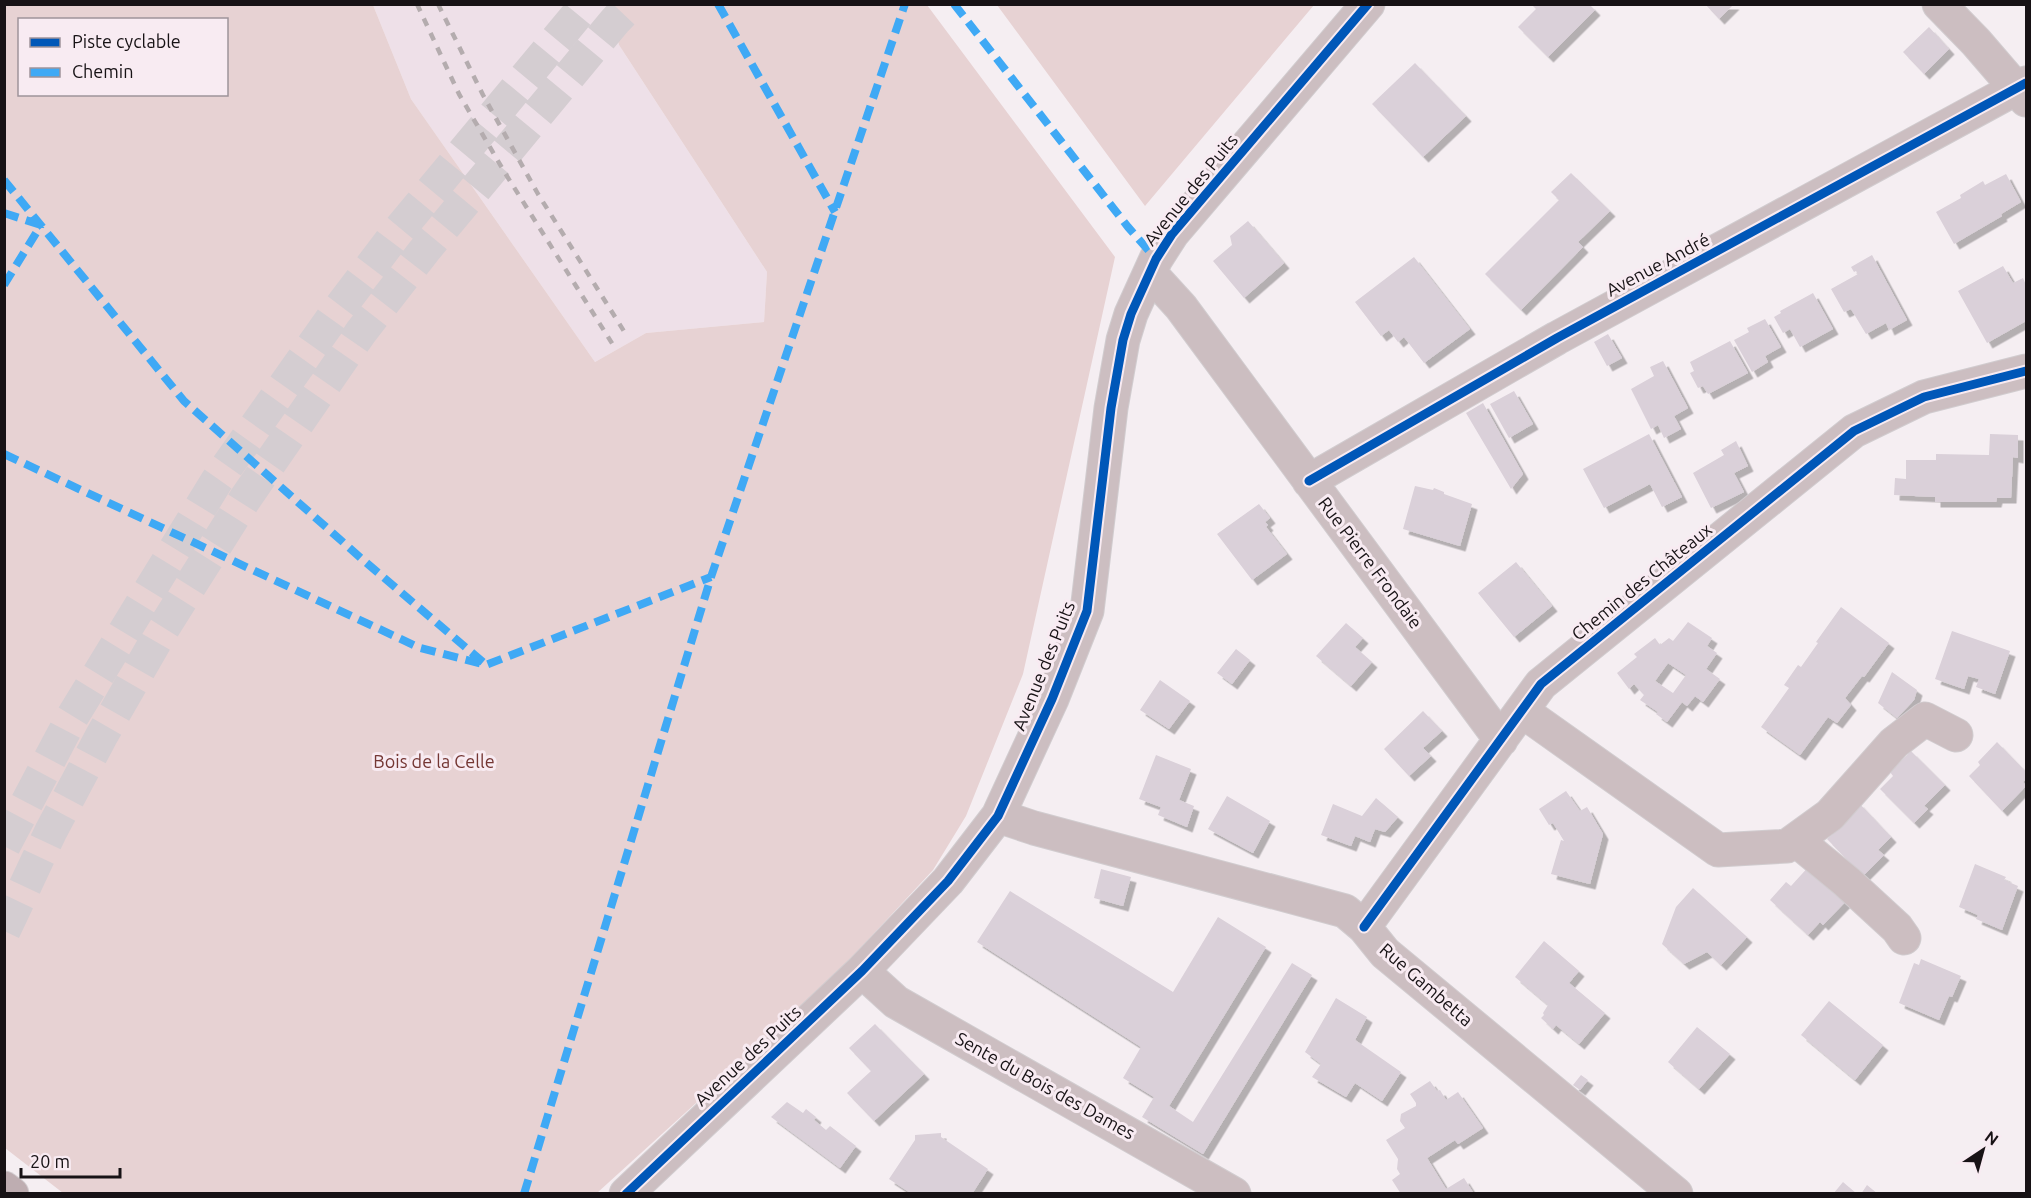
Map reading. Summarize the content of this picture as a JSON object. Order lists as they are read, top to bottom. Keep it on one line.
{"streets":{"street":["Avenue des Puits","Avenue André","Rue Pierre Frondaie","Chemin des Châteaux","Rue Gambetta","Sente du Bois des Dames"]},"crossings":[["Avenue des Puits","Rue Pierre Frondaie"],["Avenue des Puits","Rue Gambetta"],["Avenue des Puits","Sente du Bois des Dames"],["Avenue André","Rue Pierre Frondaie"],["Rue Pierre Frondaie","Chemin des Châteaux"],["Chemin des Châteaux","Rue Gambetta"]],"parks":["Bois de la Celle"],"legend":["Piste cyclable","Chemin"],"scale_bar":"20 m","north":"top right"}
